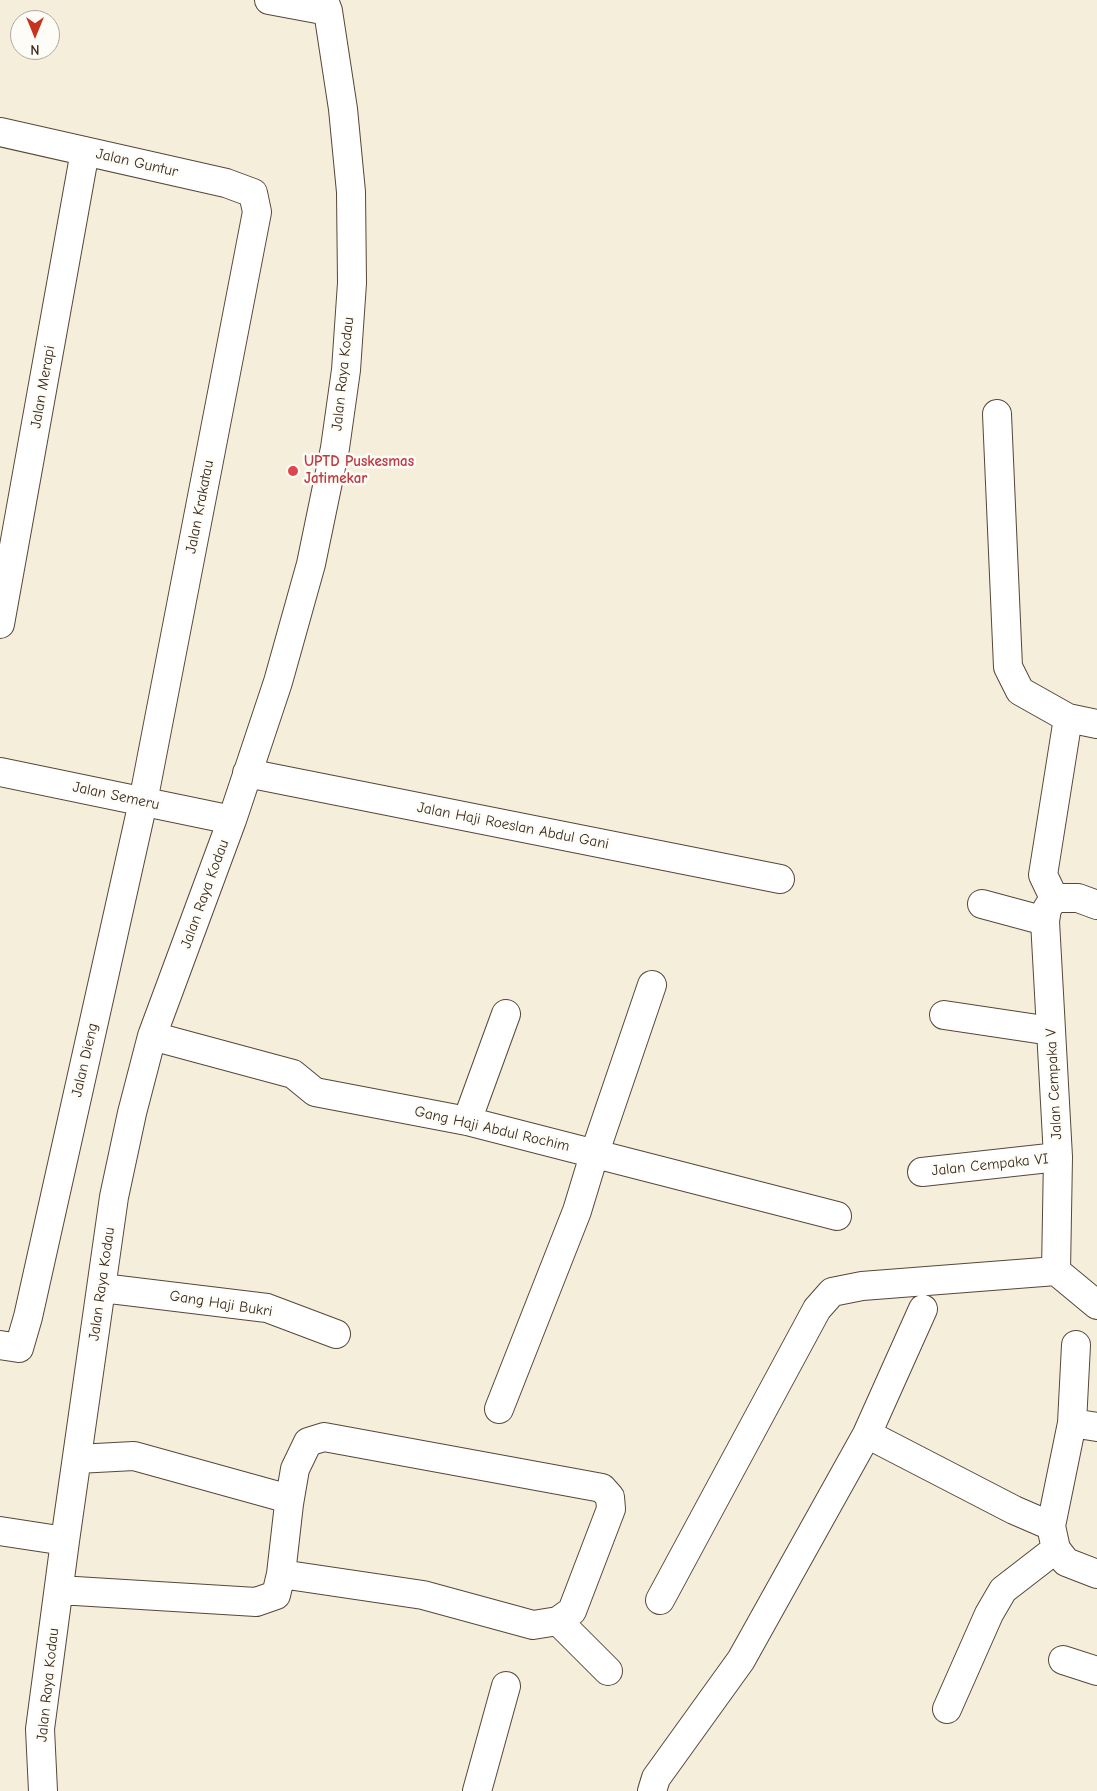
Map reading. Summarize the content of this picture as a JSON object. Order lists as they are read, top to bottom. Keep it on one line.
{"streets":{"street":["Jalan Guntur","Jalan Raya Kodau","Jalan Merapi","Jalan Krakatau","Jalan Semeru","Jalan Haji Roeslan Abdul Gani","Jalan Dieng","Jalan Cempaka V","Gang Haji Abdul Rochim","Jalan Cempaka VI","Gang Haji Bukri"]},"crossings":[["Jalan Guntur","Jalan Merapi"],["Jalan Guntur","Jalan Krakatau"],["Jalan Raya Kodau","Jalan Semeru"],["Jalan Raya Kodau","Jalan Haji Roeslan Abdul Gani"],["Jalan Raya Kodau","Gang Haji Abdul Rochim"],["Jalan Raya Kodau","Gang Haji Bukri"],["Jalan Krakatau","Jalan Semeru"],["Jalan Krakatau","Jalan Dieng"],["Jalan Semeru","Jalan Dieng"],["Jalan Cempaka V","Jalan Cempaka VI"]],"places":["UPTD Puskesmas Jatimekar"],"north":"bottom"}
